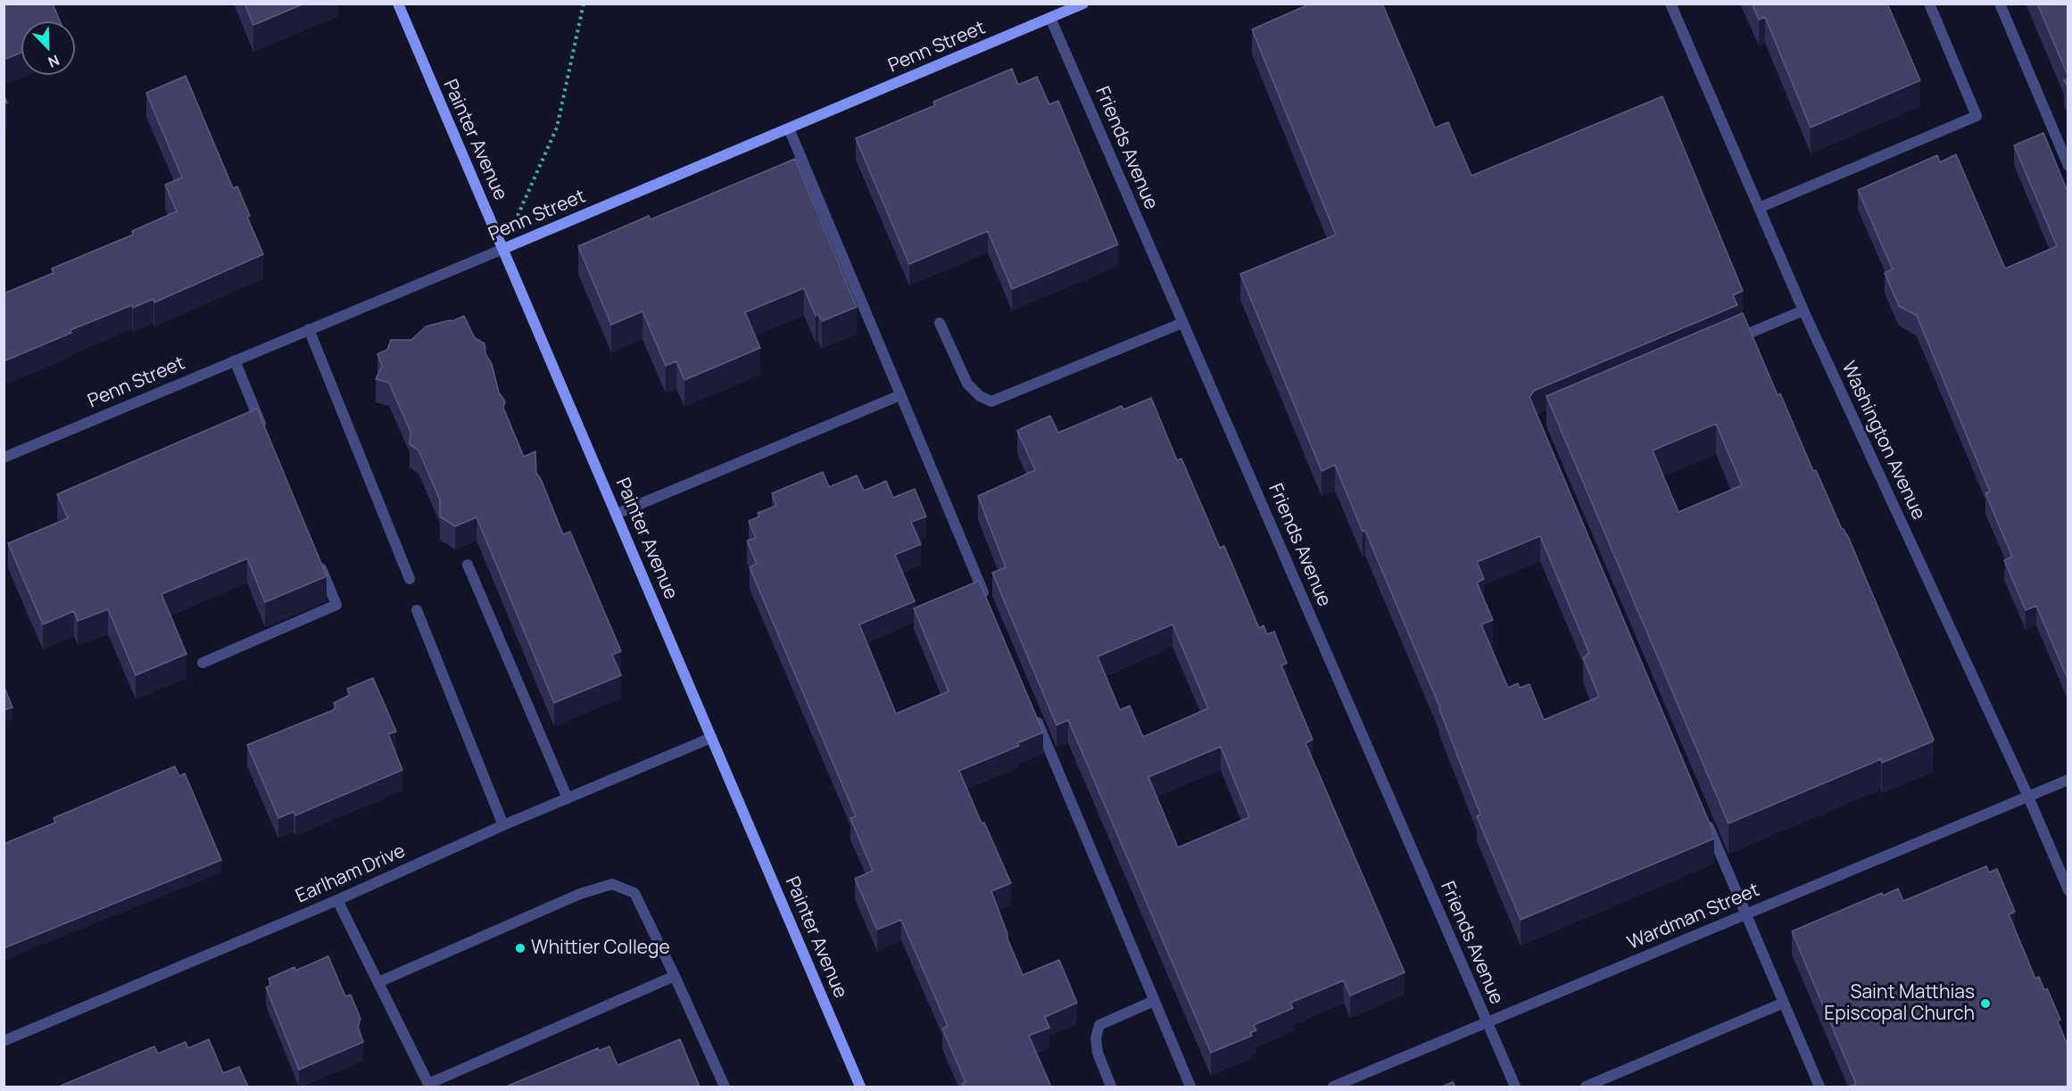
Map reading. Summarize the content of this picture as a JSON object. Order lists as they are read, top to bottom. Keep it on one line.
{"streets":{"main road":["Penn Street","Painter Avenue"],"street":["Friends Avenue","Washington Avenue","Earlham Drive","Wardman Street"]},"crossings":[["Penn Street","Painter Avenue"],["Penn Street","Friends Avenue"],["Painter Avenue","Earlham Drive"],["Friends Avenue","Wardman Street"],["Washington Avenue","Wardman Street"]],"places":["Whittier College","Saint Matthias Episcopal Church"],"north":"bottom right"}
